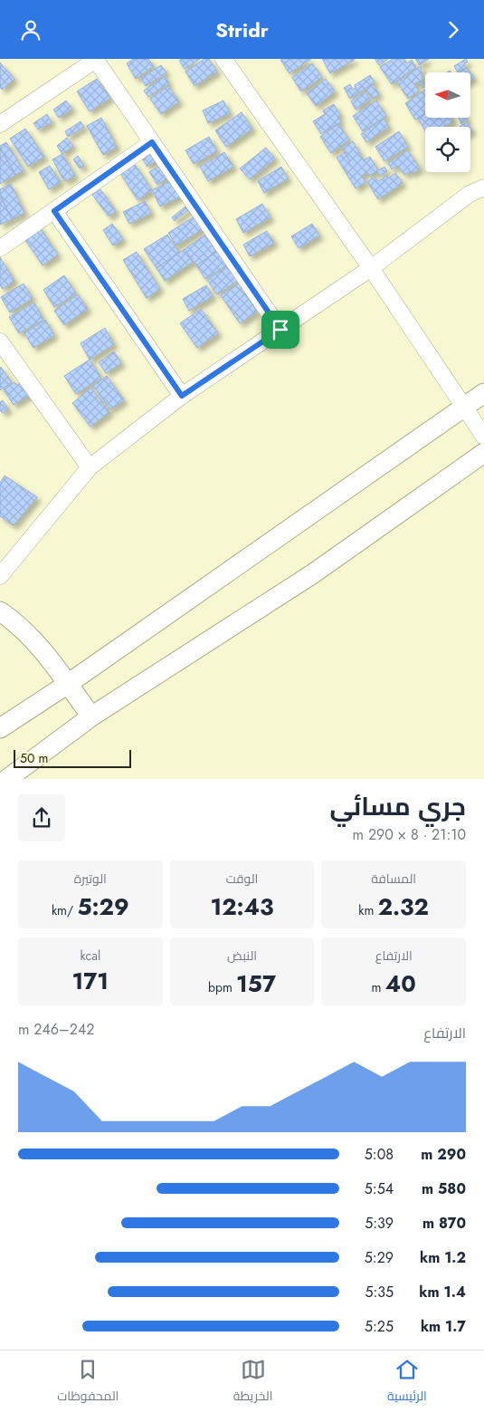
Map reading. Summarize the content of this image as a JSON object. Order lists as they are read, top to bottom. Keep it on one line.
{"scale_bar":"50 m","north":"left","page":{"header":"Stridr","scale":"50 m","heading":["جري مسائي","21:10 · 8 × 290 m"],"stats":[["المسافة","2.32 km"],["الوقت","12:43"],["الوتيرة","5:29 /km"],["الارتفاع","40 m"],["النبض","157 bpm"],["kcal","171"]],"chart":["الارتفاع","242–246 m"],"list":[{"name":"290 m","note":"5:08"},{"name":"580 m","note":"5:54"},{"name":"870 m","note":"5:39"},{"name":"1.2 km","note":"5:29"},{"name":"1.4 km","note":"5:35"},{"name":"1.7 km","note":"5:25"}],"tabs":["الرئيسية","الخريطة","المحفوظات"]}}
